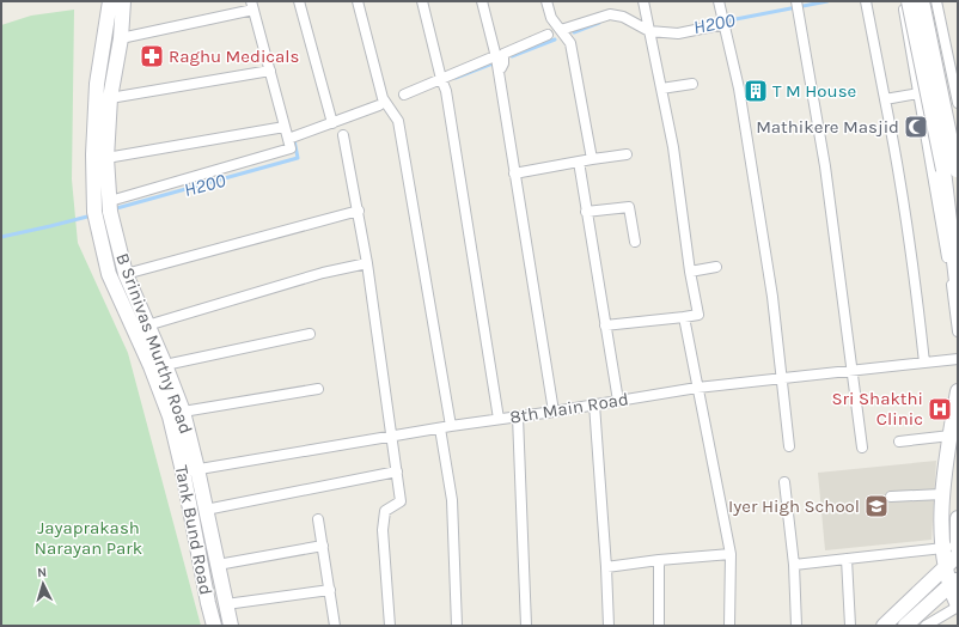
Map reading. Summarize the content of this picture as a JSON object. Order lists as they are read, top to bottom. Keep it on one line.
{"streets":{"street":["B Srinivas Murthy Road","8th Main Road","Tank Bund Road"]},"crossings":[["B Srinivas Murthy Road","8th Main Road"],["B Srinivas Murthy Road","Tank Bund Road"],["8th Main Road","Tank Bund Road"]],"water":["H200"],"parks":["Jayaprakash Narayan Park"],"places":{"pharmacy":["Raghu Medicals"],"building":["T M House"],"mosque":["Mathikere Masjid"],"hospital":["Sri Shakthi Clinic"],"school or university":["Iyer High School"]},"north":"top"}
